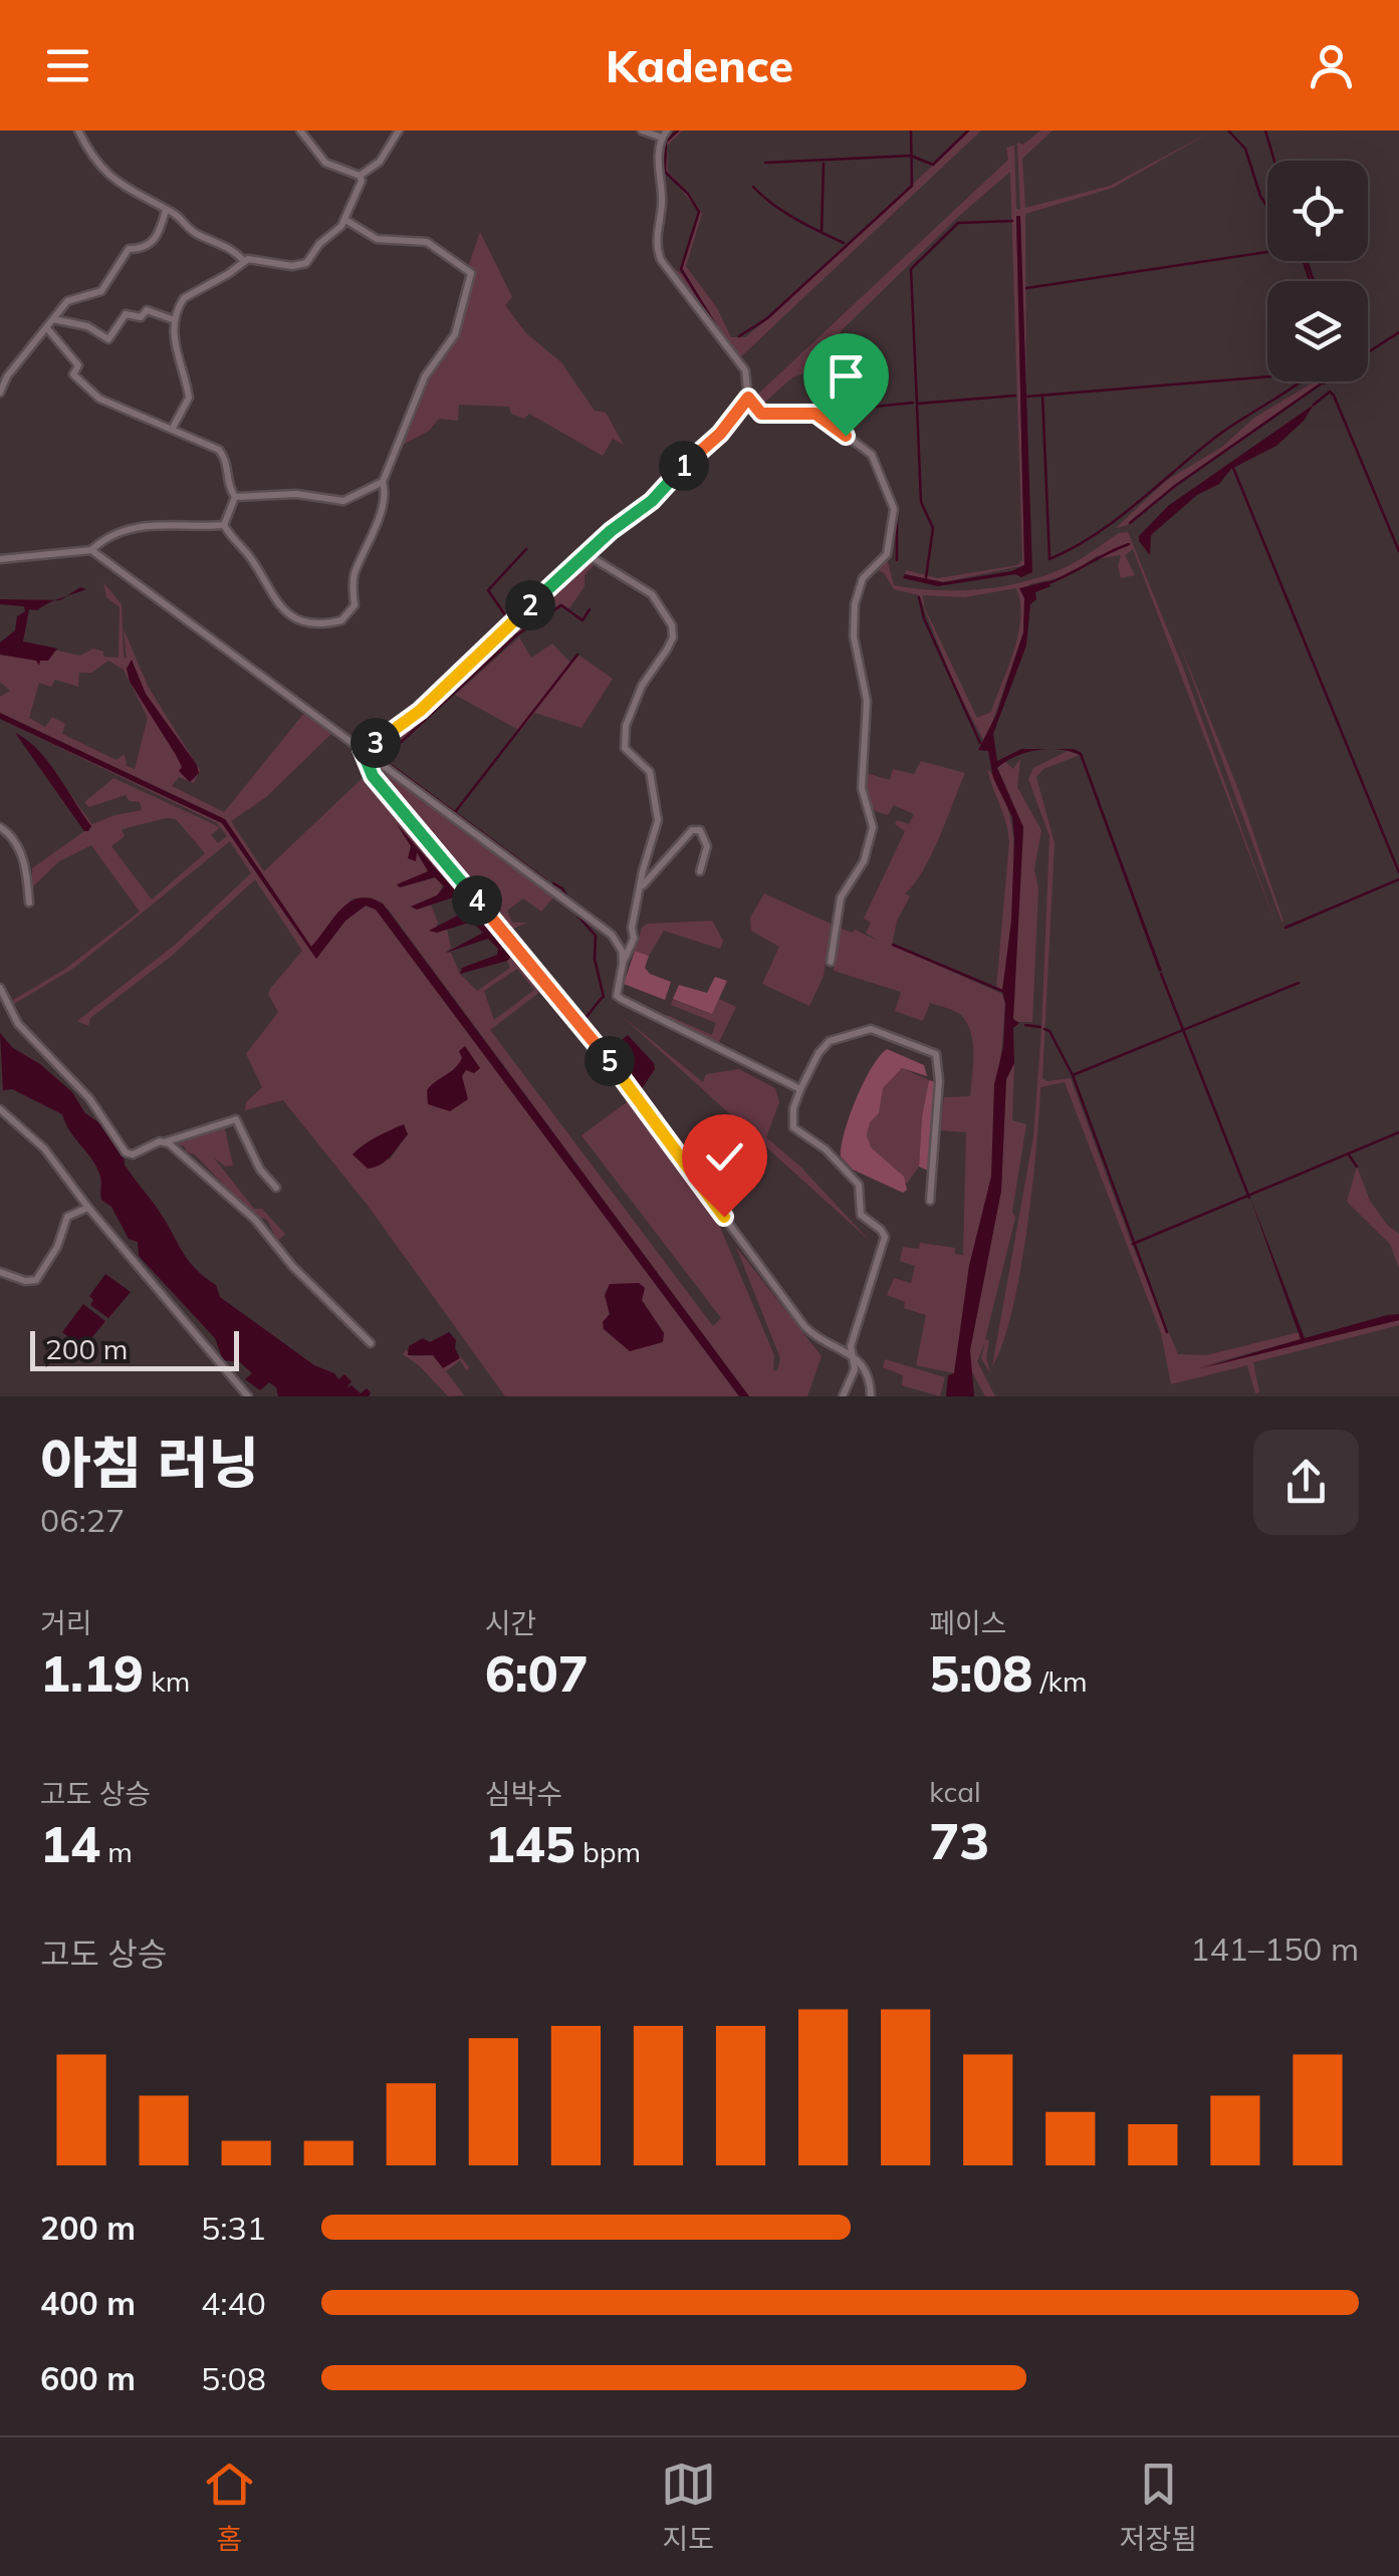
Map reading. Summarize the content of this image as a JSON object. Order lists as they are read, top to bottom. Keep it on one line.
{"scale_bar":"200 m","page":{"header":"Kadence","pins":["1","2","3","4","5"],"scale":"200 m","heading":["아침 러닝","06:27"],"stats":[["거리","1.19 km"],["시간","6:07"],["페이스","5:08 /km"],["고도 상승","14 m"],["심박수","145 bpm"],["kcal","73"]],"chart":["고도 상승","141–150 m"],"list":[{"name":"200 m","note":"5:31"},{"name":"400 m","note":"4:40"},{"name":"600 m","note":"5:08"}],"tabs":["홈","지도","저장됨"]}}
